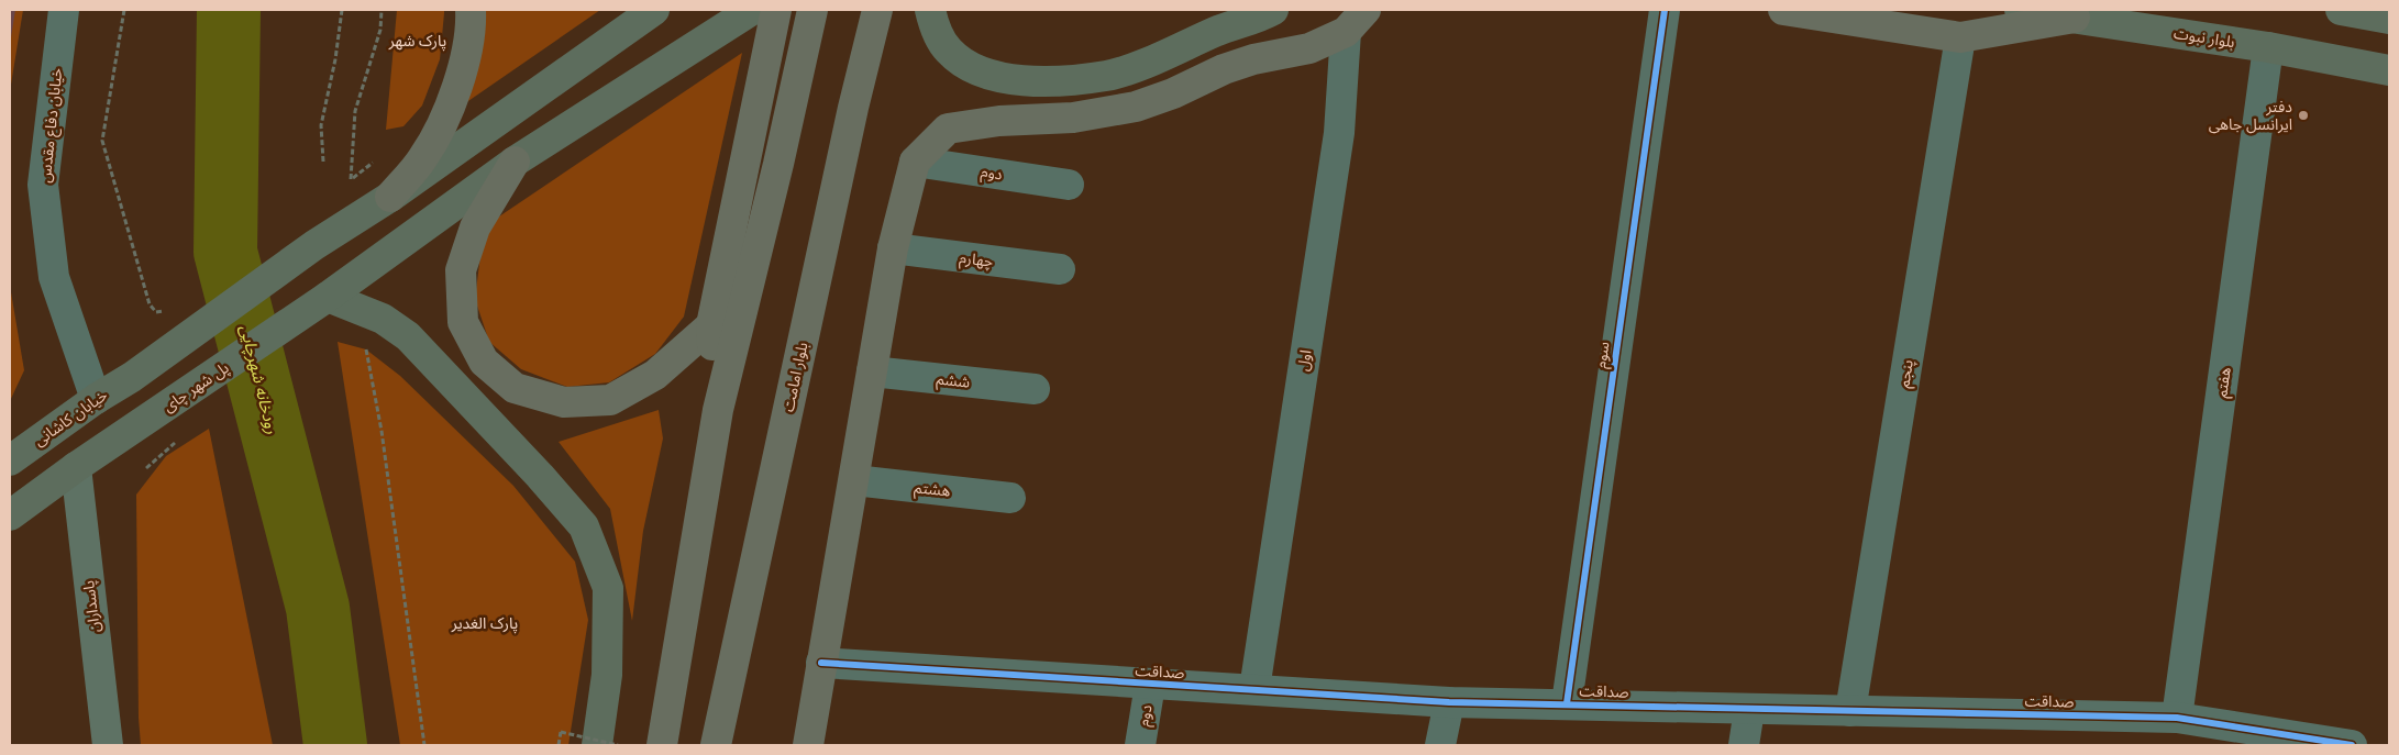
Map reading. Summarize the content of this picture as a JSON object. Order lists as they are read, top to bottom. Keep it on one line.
{"streets":{"highway":["بلوار امامت"],"main road":["بلوار نبوت","پل شهر چای","خیابان کاشانی","پاسداران"],"street":["خیابان دفاع مقدس","دوم","چهارم","سوم","اول","پنجم","ششم","هفتم","هشتم","صداقت"]},"crossings":[["بلوار نبوت","هفتم"],["خیابان دفاع مقدس","خیابان کاشانی"],["دوم","صداقت"],["سوم","صداقت"],["اول","صداقت"],["پنجم","صداقت"],["هفتم","صداقت"],["پل شهر چای","پاسداران"]],"water":["رودخانه شهرچایی"],"parks":["پارک شهر","پارک الغدیر"],"places":["دفتر ایرانسل جاهی"]}
